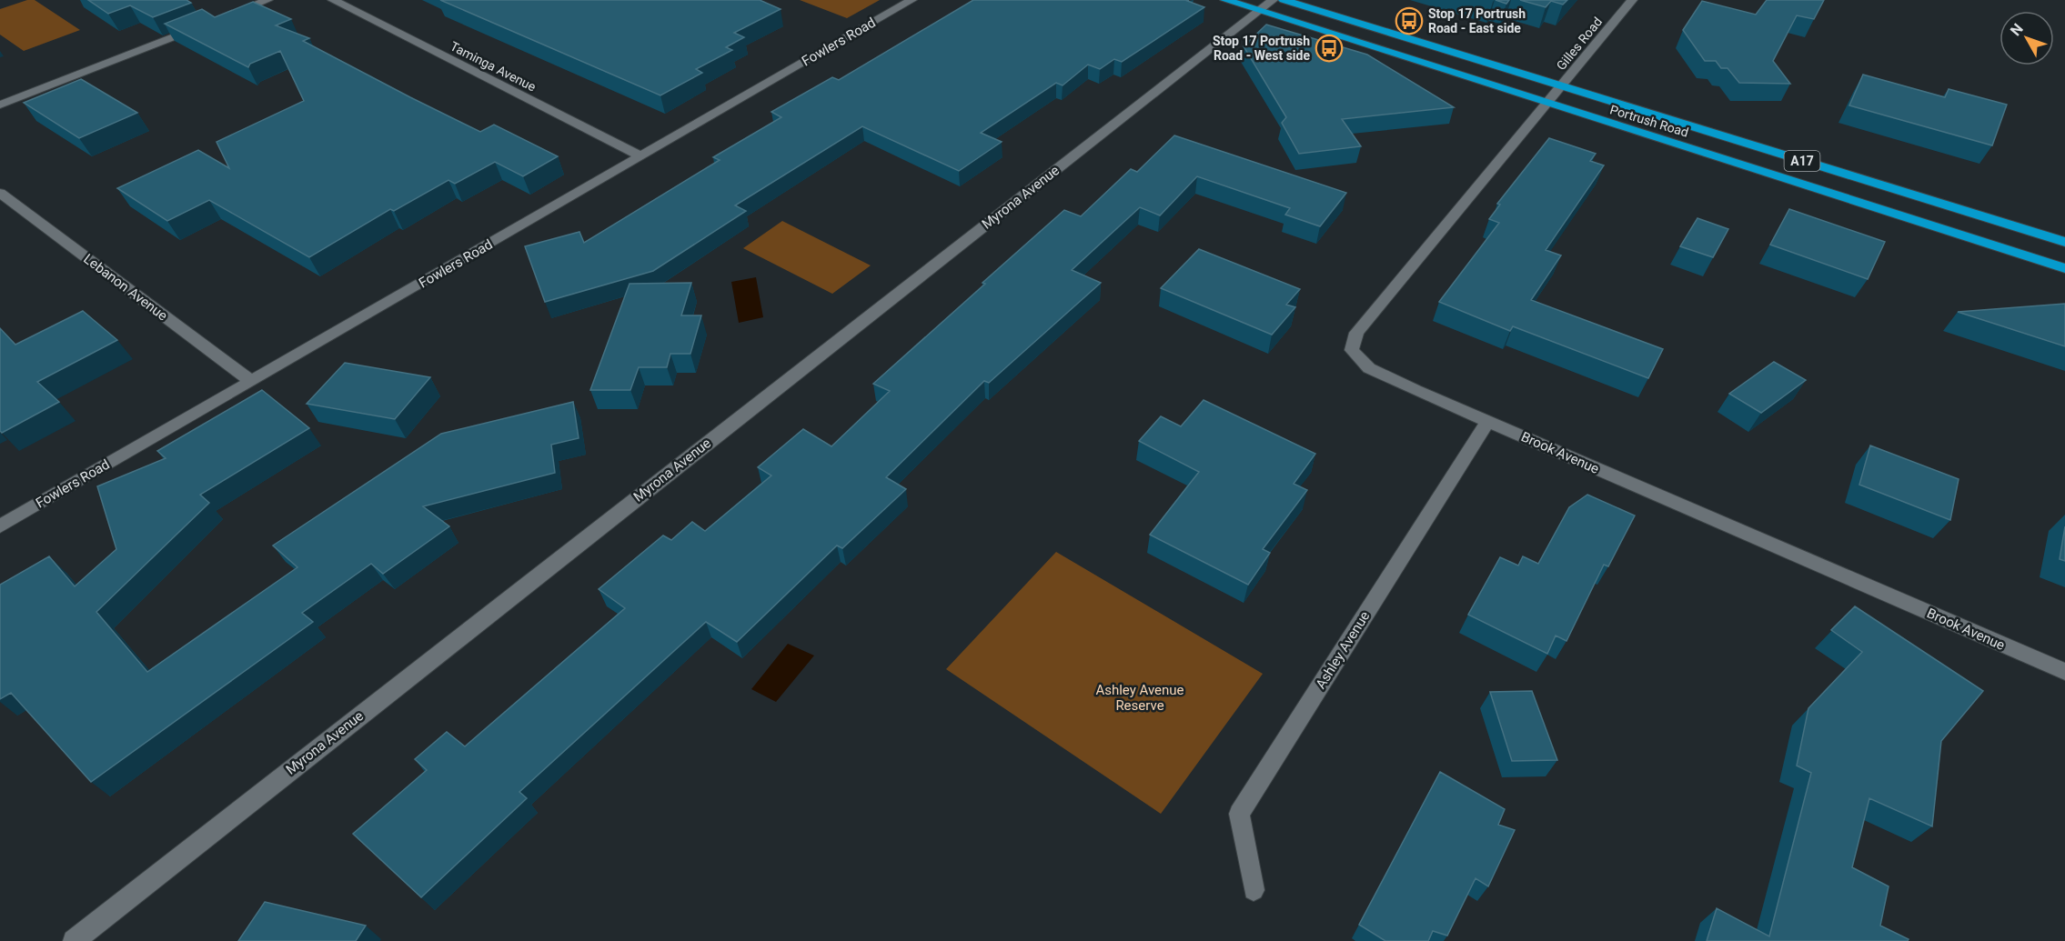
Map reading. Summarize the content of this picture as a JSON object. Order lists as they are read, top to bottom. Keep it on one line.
{"streets":{"highway":["Portrush Road","A17"],"street":["Fowlers Road","Gilles Road","Taminga Avenue","Myrona Avenue","Lebanon Avenue","Brook Avenue","Ashley Avenue"]},"crossings":[["Fowlers Road","Taminga Avenue"],["Fowlers Road","Lebanon Avenue"],["Gilles Road","Portrush Road"],["Gilles Road","Brook Avenue"],["Portrush Road","Myrona Avenue"],["Portrush Road","Brook Avenue"],["Brook Avenue","Ashley Avenue"]],"parks":["Ashley Avenue Reserve"],"places":{"bus stop":["Stop 17 Portrush Road - East side","Stop 17 Portrush Road - West side"]},"north":"top left"}
